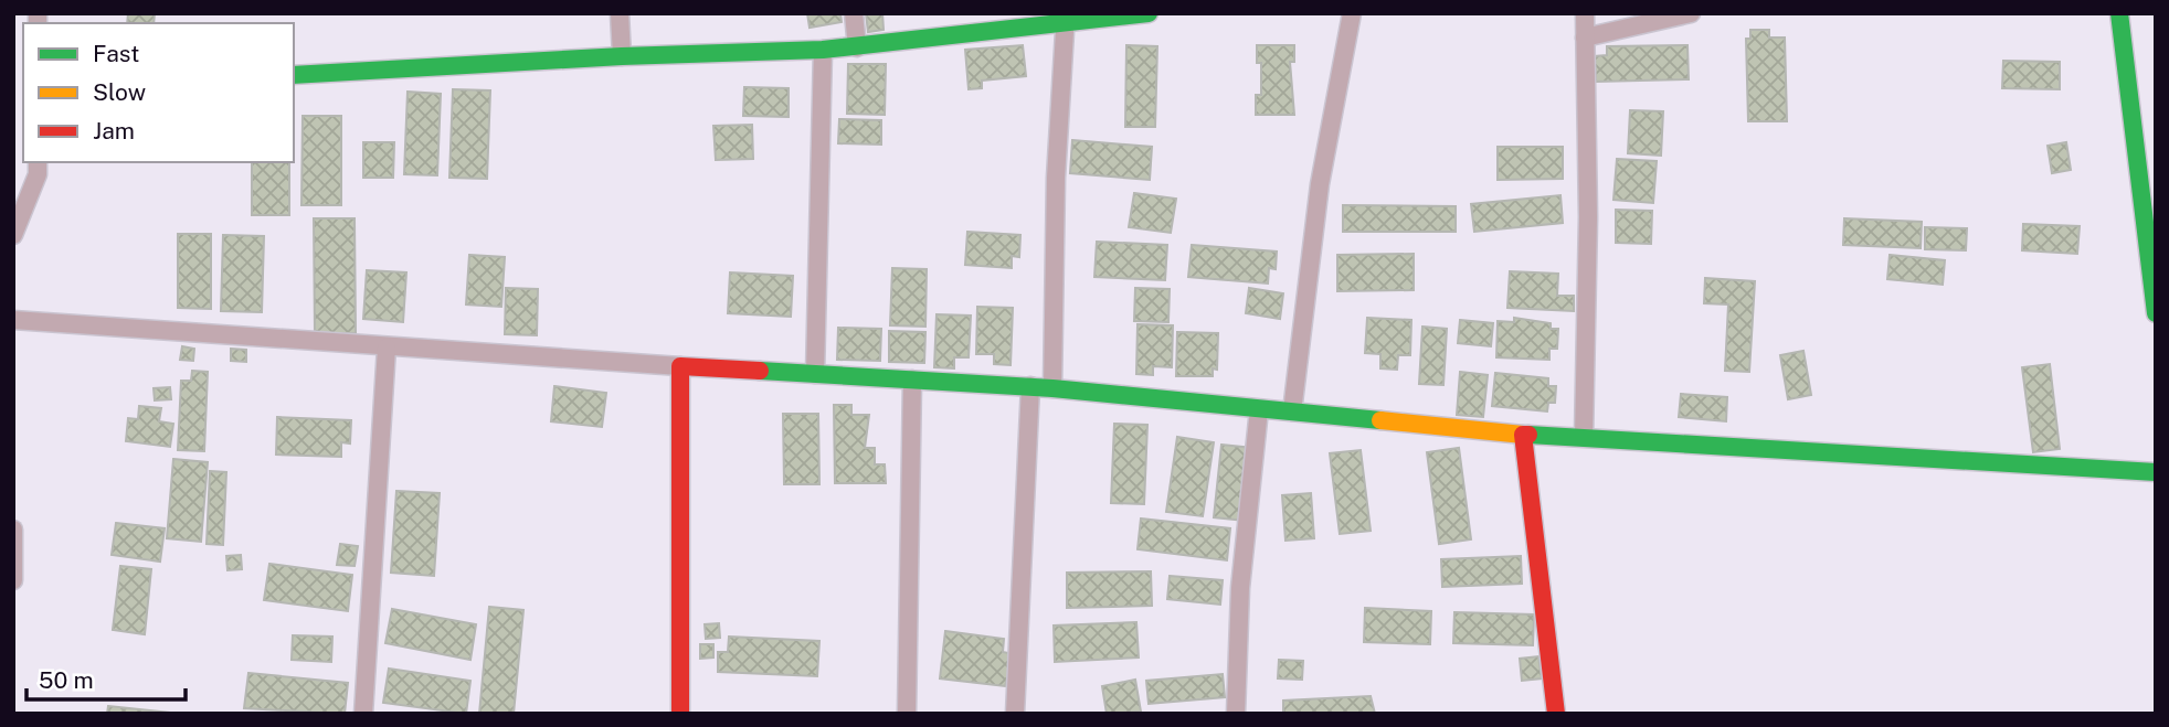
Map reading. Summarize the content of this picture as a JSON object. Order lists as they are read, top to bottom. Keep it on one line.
{"legend":["Fast","Slow","Jam"],"scale_bar":"50 m"}
